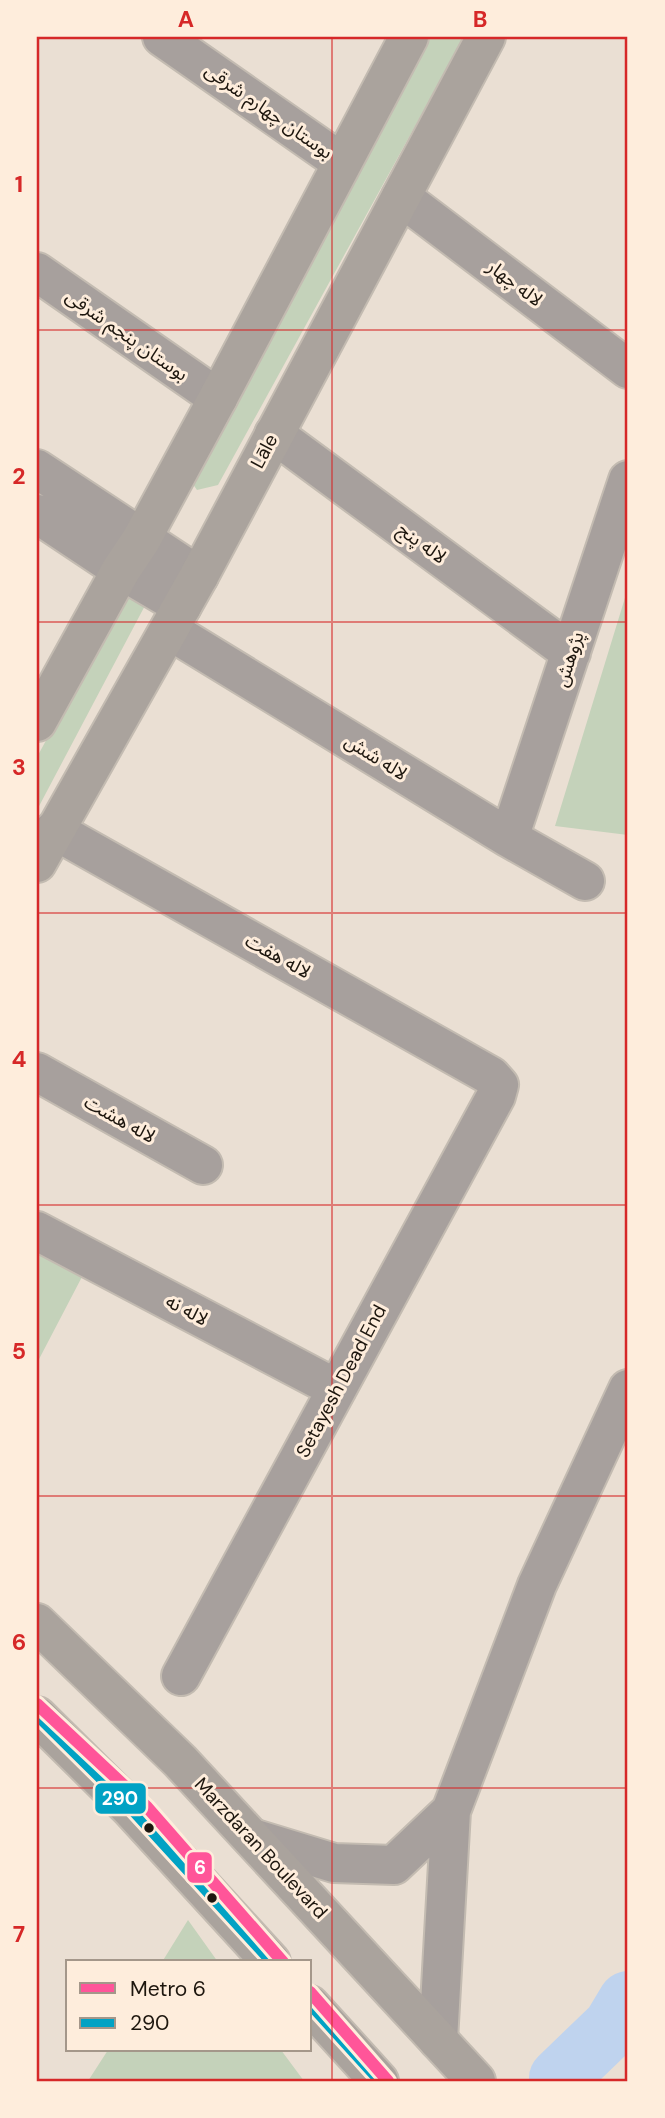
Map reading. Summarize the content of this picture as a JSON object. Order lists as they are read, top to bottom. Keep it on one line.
{"streets":{"main road":["Lāle","Marzdaran Boulevard"],"street":["بوستان چهارم شرقی","لاله چهار","بوستان پنجم شرقی","لاله پنج","پژوهش","لاله شش","لاله هفت","لاله هشت","لاله نه","Setayesh Dead End"]},"crossings":[["لاله چهار","Lāle"],["Lāle","لاله پنج"],["Lāle","لاله شش"],["Lāle","لاله هفت"],["لاله پنج","پژوهش"],["پژوهش","لاله شش"],["لاله هفت","Setayesh Dead End"],["لاله نه","Setayesh Dead End"]],"lines":["metro line 6","transit line 290"],"legend":["Metro 6","290"],"grid":{"columns":["A","B"],"rows":["1","2","3","4","5","6","7"]}}
